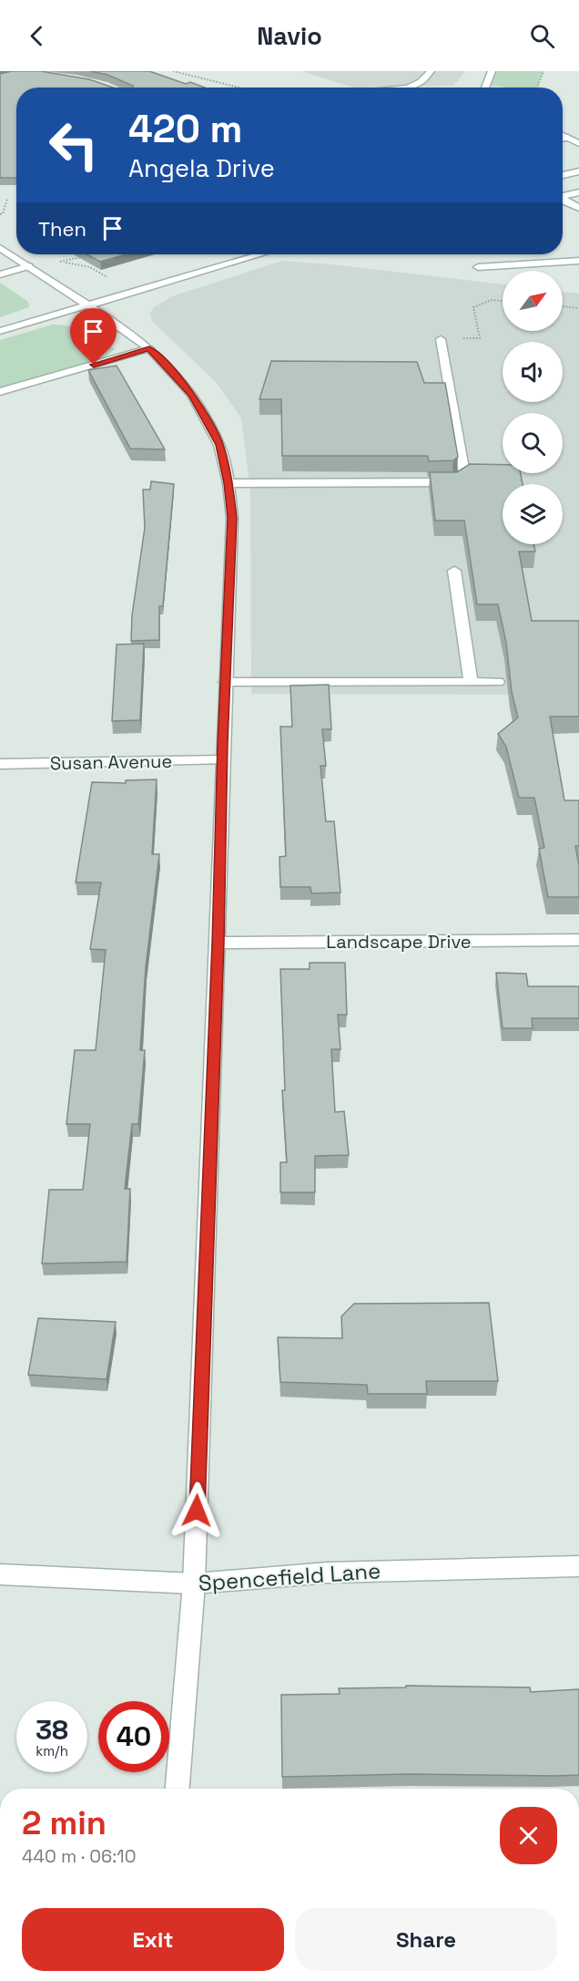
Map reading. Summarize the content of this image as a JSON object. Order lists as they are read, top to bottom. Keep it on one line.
{"streets":{"street":["Susan Avenue","Landscape Drive","Spencefield Lane"]},"north":"top right","page":{"header":"Navio","turn":["420 m","Angela Drive"],"then":"Then","speed":"38 km/h","limit":"40","heading":["2 min","440 m · 06:10"],"buttons":["Exit","Share"]}}
